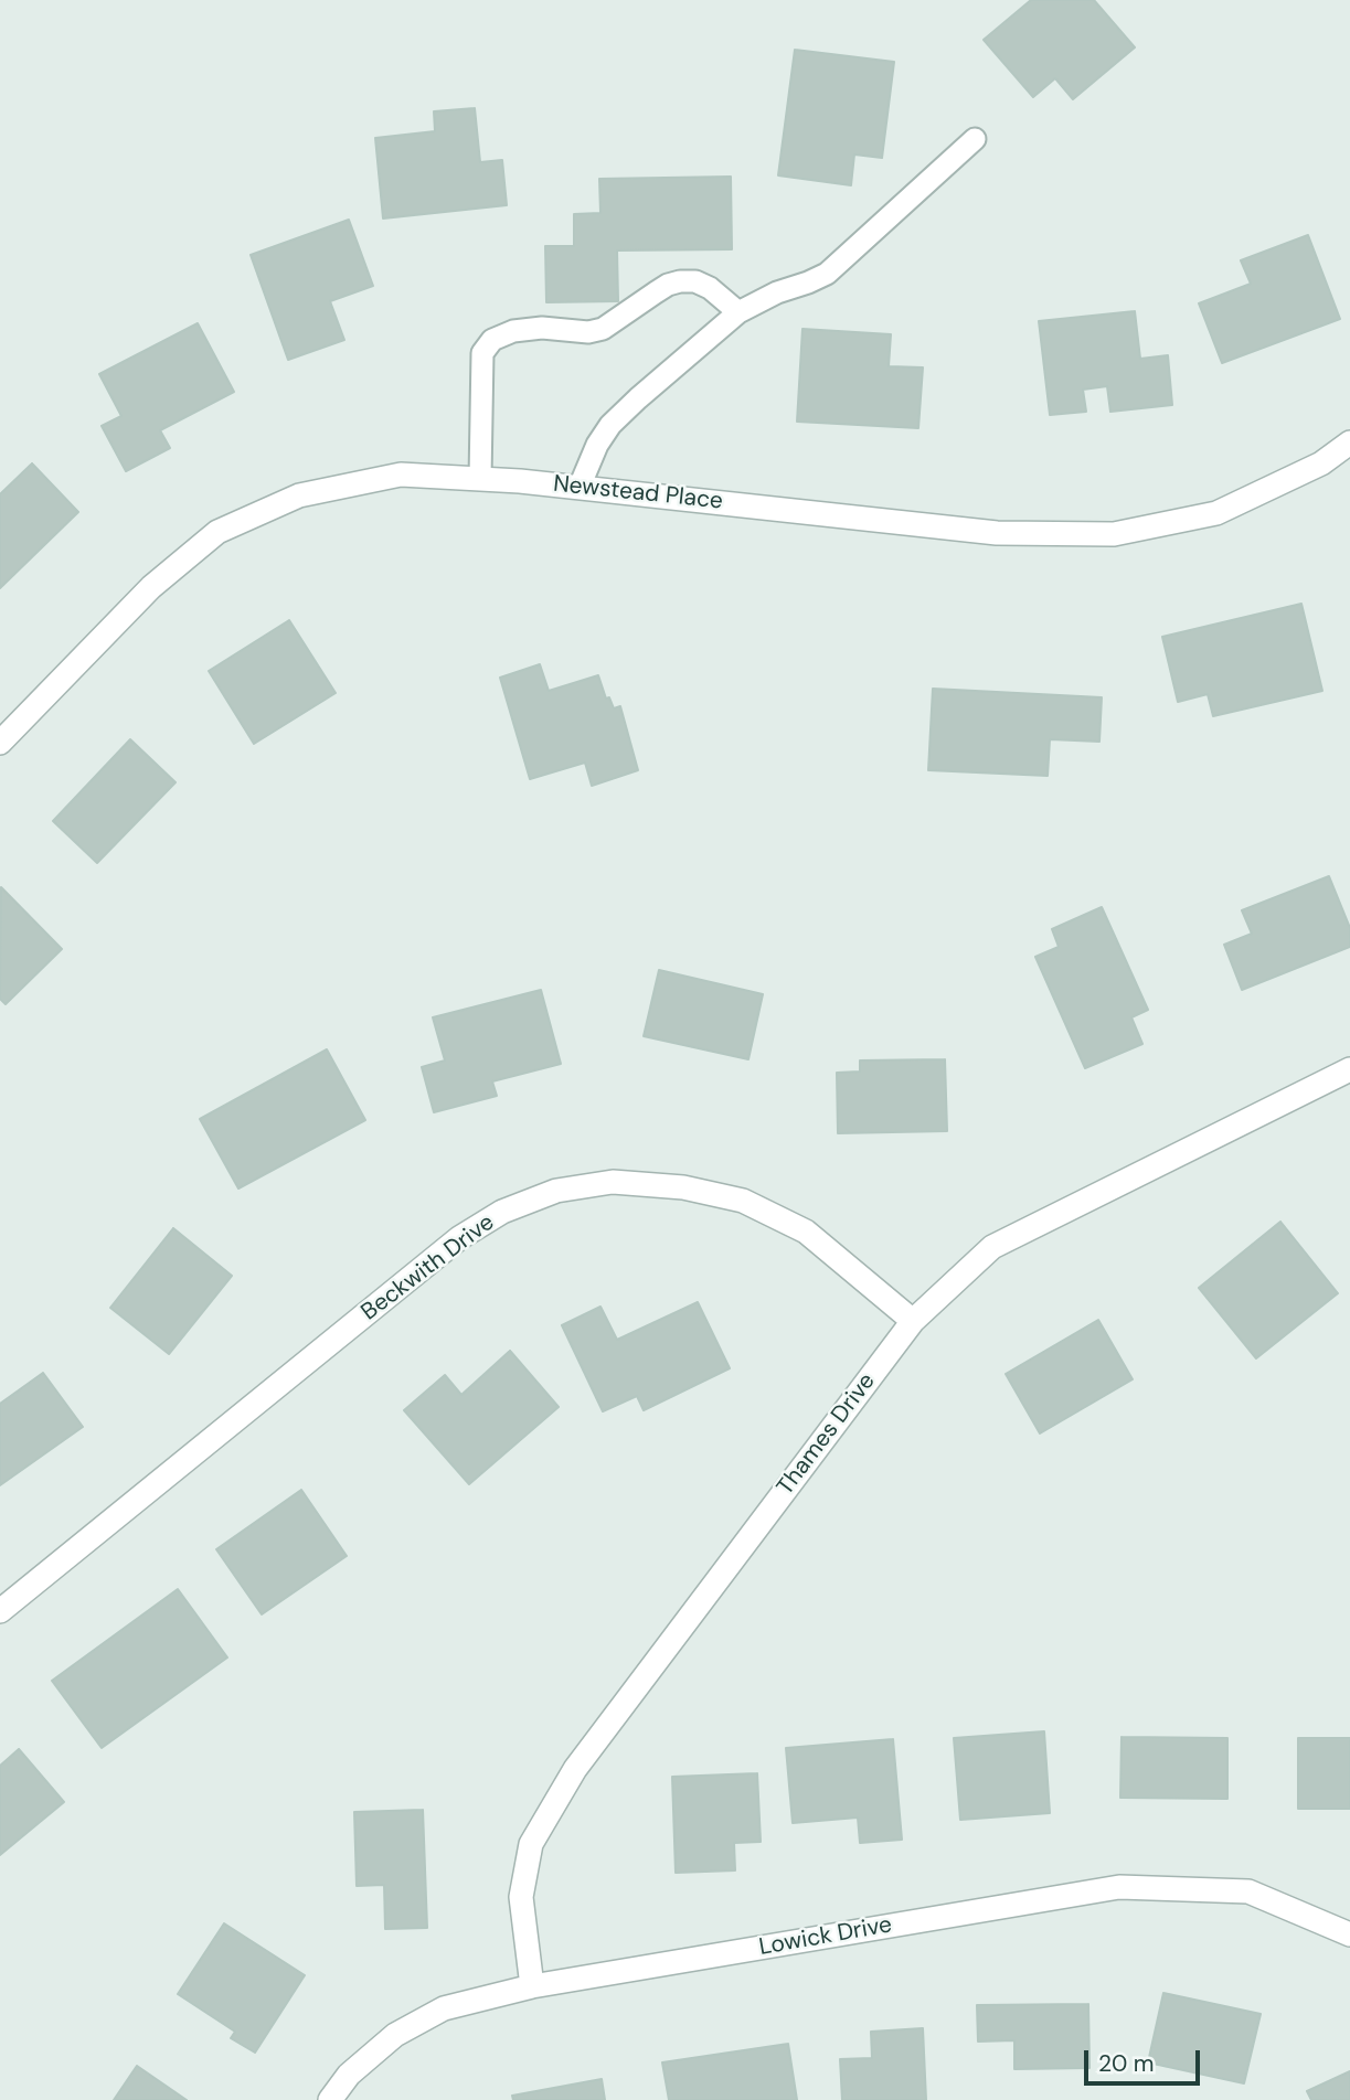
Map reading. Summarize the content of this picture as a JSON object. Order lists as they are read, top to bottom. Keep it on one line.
{"streets":{"street":["Newstead Place","Beckwith Drive","Thames Drive","Lowick Drive"]},"crossings":[["Beckwith Drive","Thames Drive"],["Thames Drive","Lowick Drive"]],"scale_bar":"20 m"}
